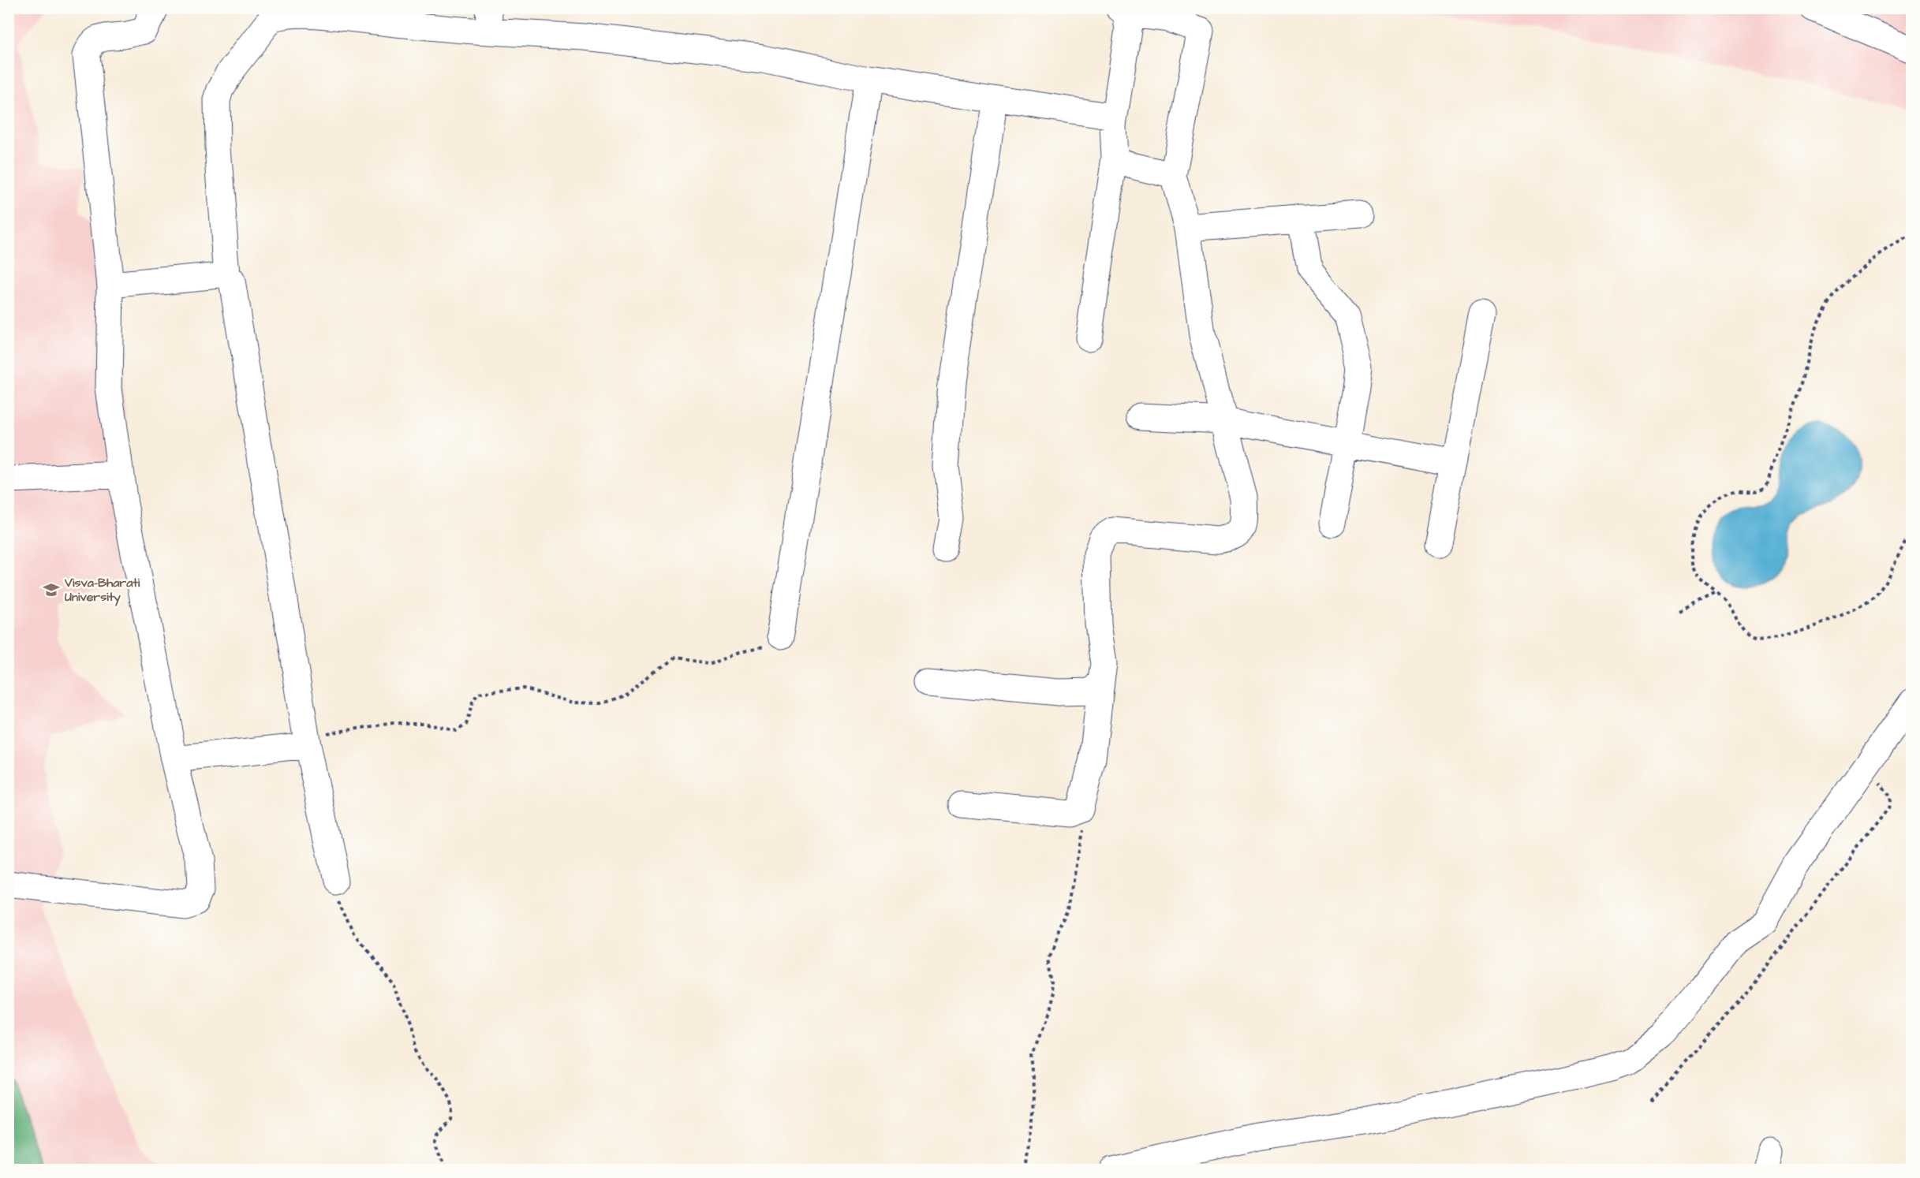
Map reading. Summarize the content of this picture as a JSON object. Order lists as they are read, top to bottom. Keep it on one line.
{"places":{"school or university":["Visva-Bharati University"]}}
